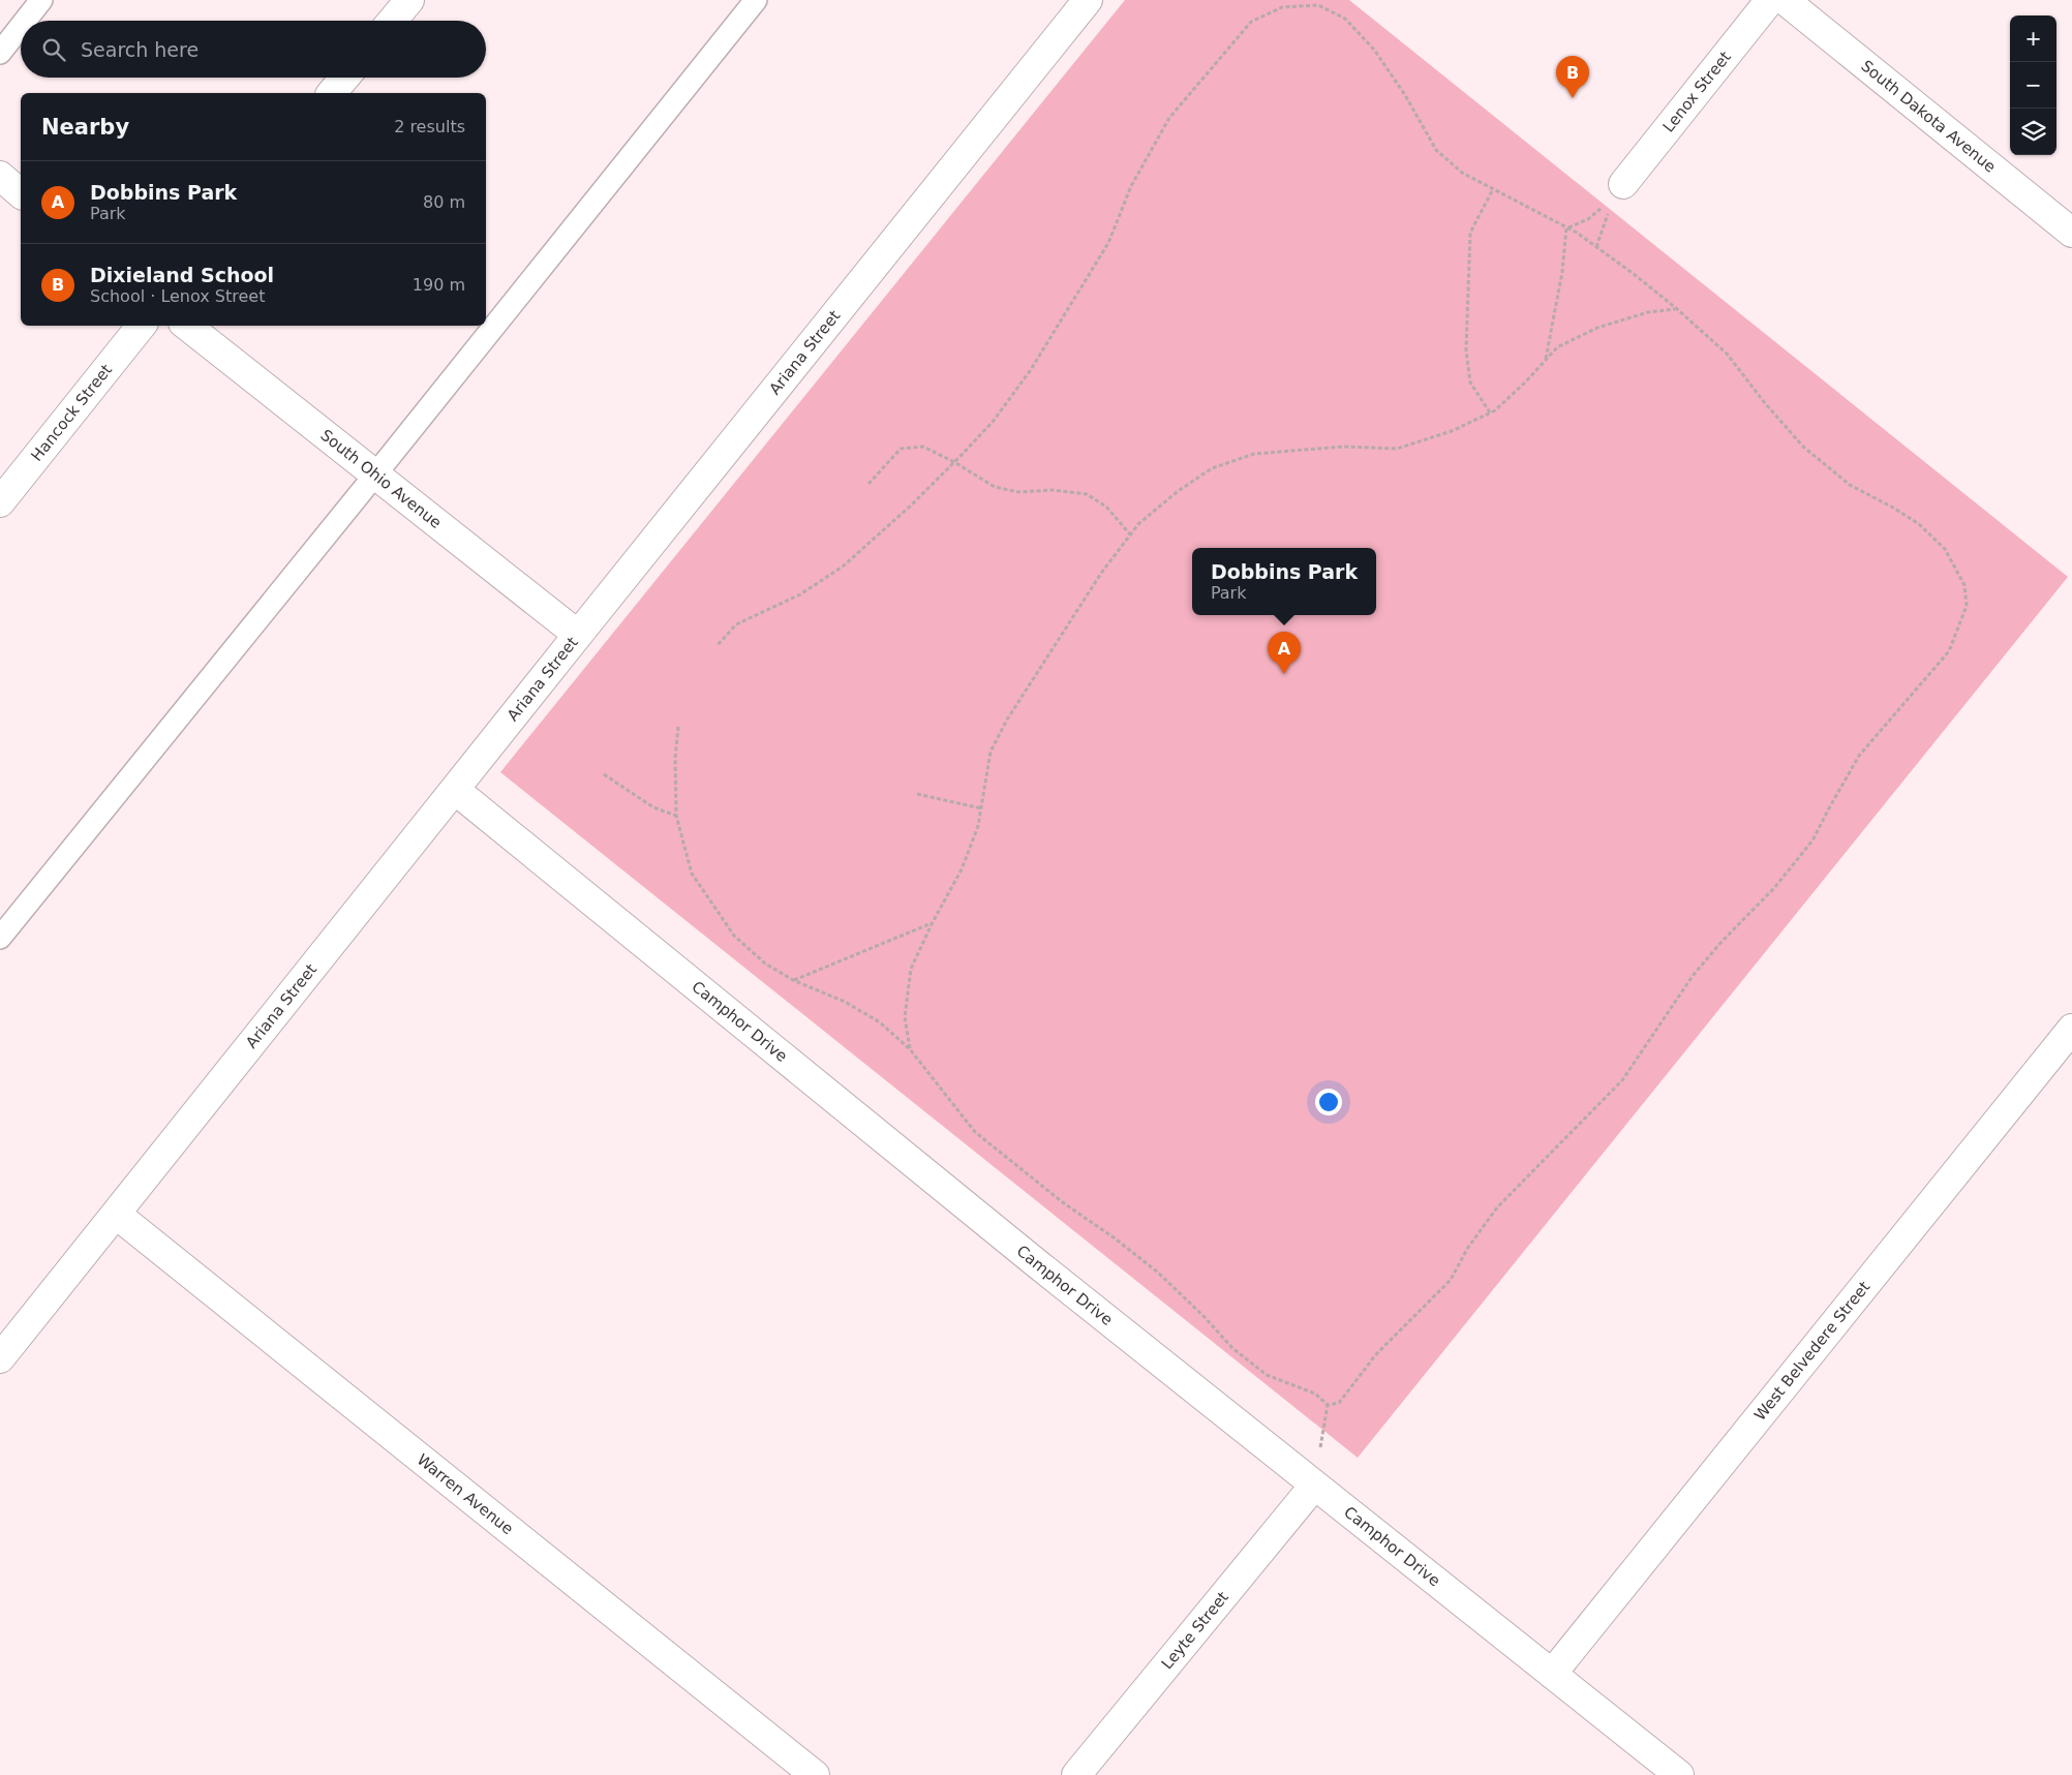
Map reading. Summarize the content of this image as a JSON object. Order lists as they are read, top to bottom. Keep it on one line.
{"streets":{"street":["Lenox Street","South Dakota Avenue","Ariana Street","Hancock Street","South Ohio Avenue","Camphor Drive","West Belvedere Street","Warren Avenue","Leyte Street"]},"crossings":[["Ariana Street","South Ohio Avenue"],["Ariana Street","Camphor Drive"],["Ariana Street","Warren Avenue"],["Camphor Drive","West Belvedere Street"],["Camphor Drive","Leyte Street"]],"page":{"map_buttons":["+","−"],"search":"Search here","pins":["B","A"],"heading":["Nearby","2 results"],"list":[{"mark":"A","name":"Dobbins Park","note":"Park","value":"80 m"},{"mark":"B","name":"Dixieland School","note":"School · Lenox Street","value":"190 m"}],"popup":["Dobbins Park","Park"]}}
